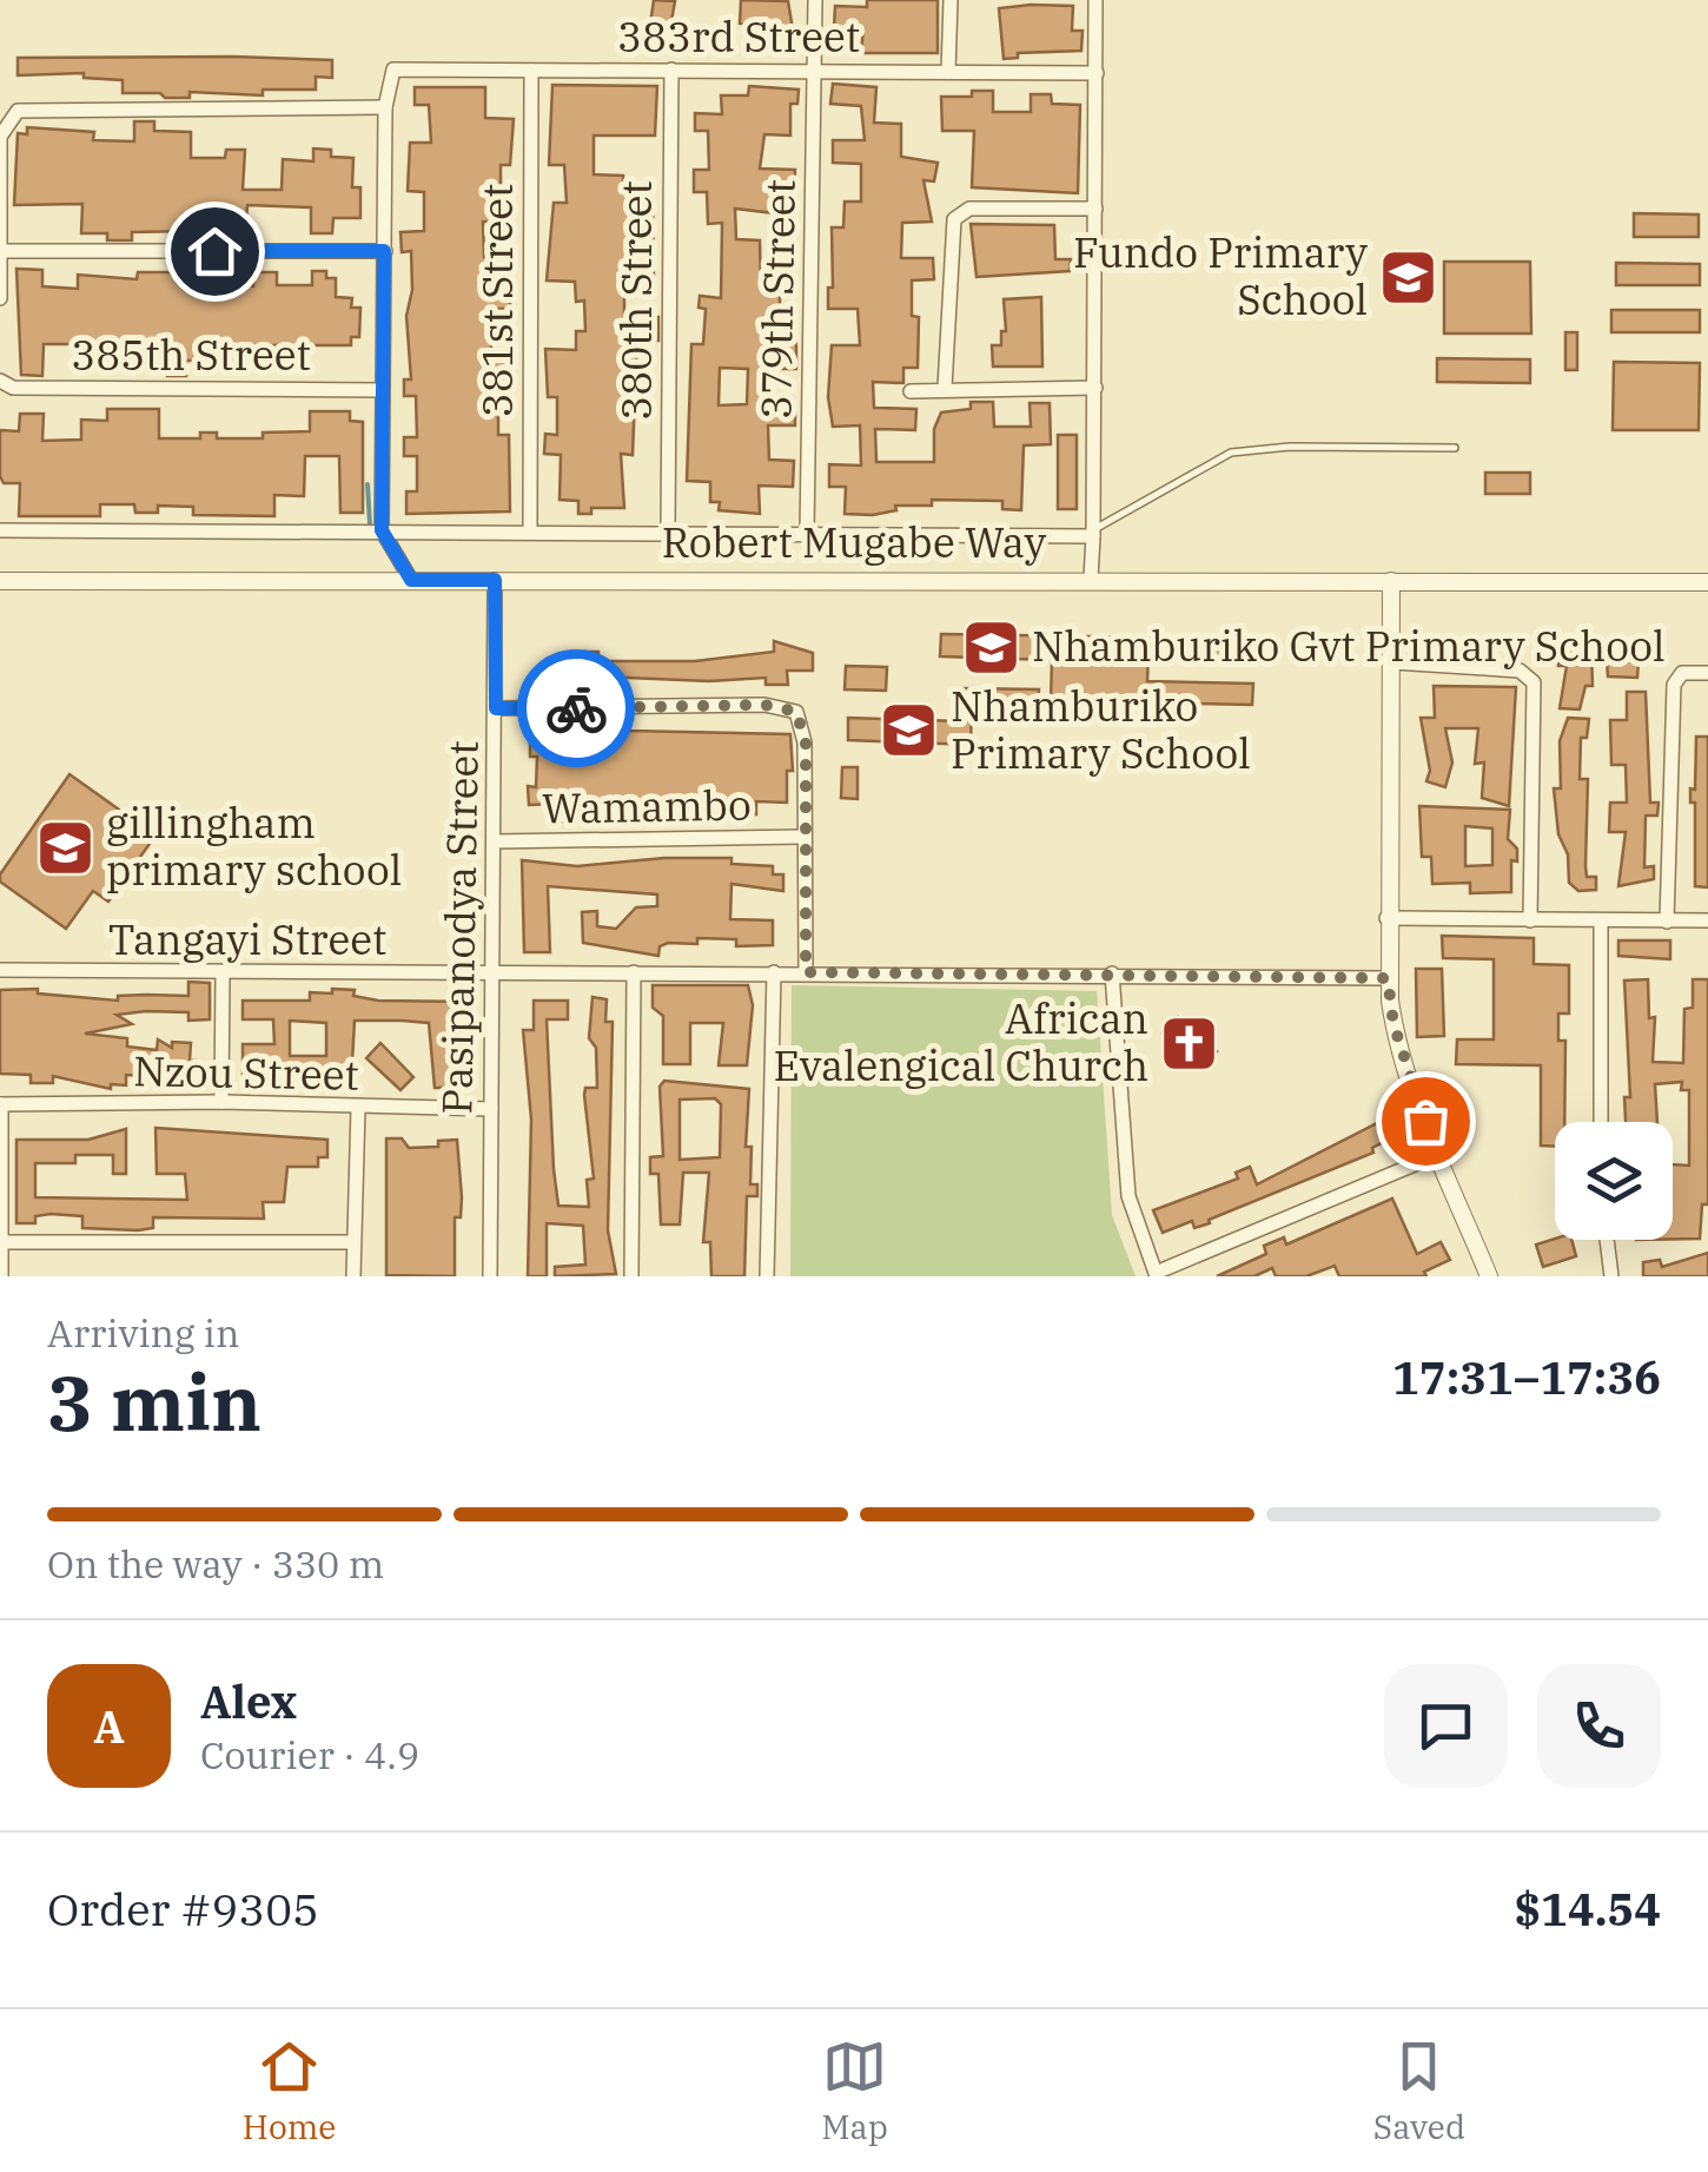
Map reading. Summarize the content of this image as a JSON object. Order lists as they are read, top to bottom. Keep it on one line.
{"streets":{"street":["383rd Street","379th Street","381st Street","380th Street","385th Street","Robert Mugabe Way","Wamambo","Pasipanodya Street","Tangayi Street","Nzou Street"]},"crossings":[["383rd Street","379th Street"],["383rd Street","381st Street"],["383rd Street","380th Street"],["Robert Mugabe Way","Pasipanodya Street"],["Wamambo","Pasipanodya Street"],["Pasipanodya Street","Tangayi Street"],["Pasipanodya Street","Nzou Street"]],"places":{"school or university":["Fundo Primary School","Nhamburiko Gvt Primary School","Nhamburiko Primary School","gillingham primary school"],"church":["African Evalengical Church"]},"page":{"heading":["3 min","Arriving in","17:31–17:36"],"panel":["Alex","Courier · 4.9","Order #9305","$14.54"],"bar":"On the way · 330 m","round":"A","tabs":["Home","Map","Saved"]}}
